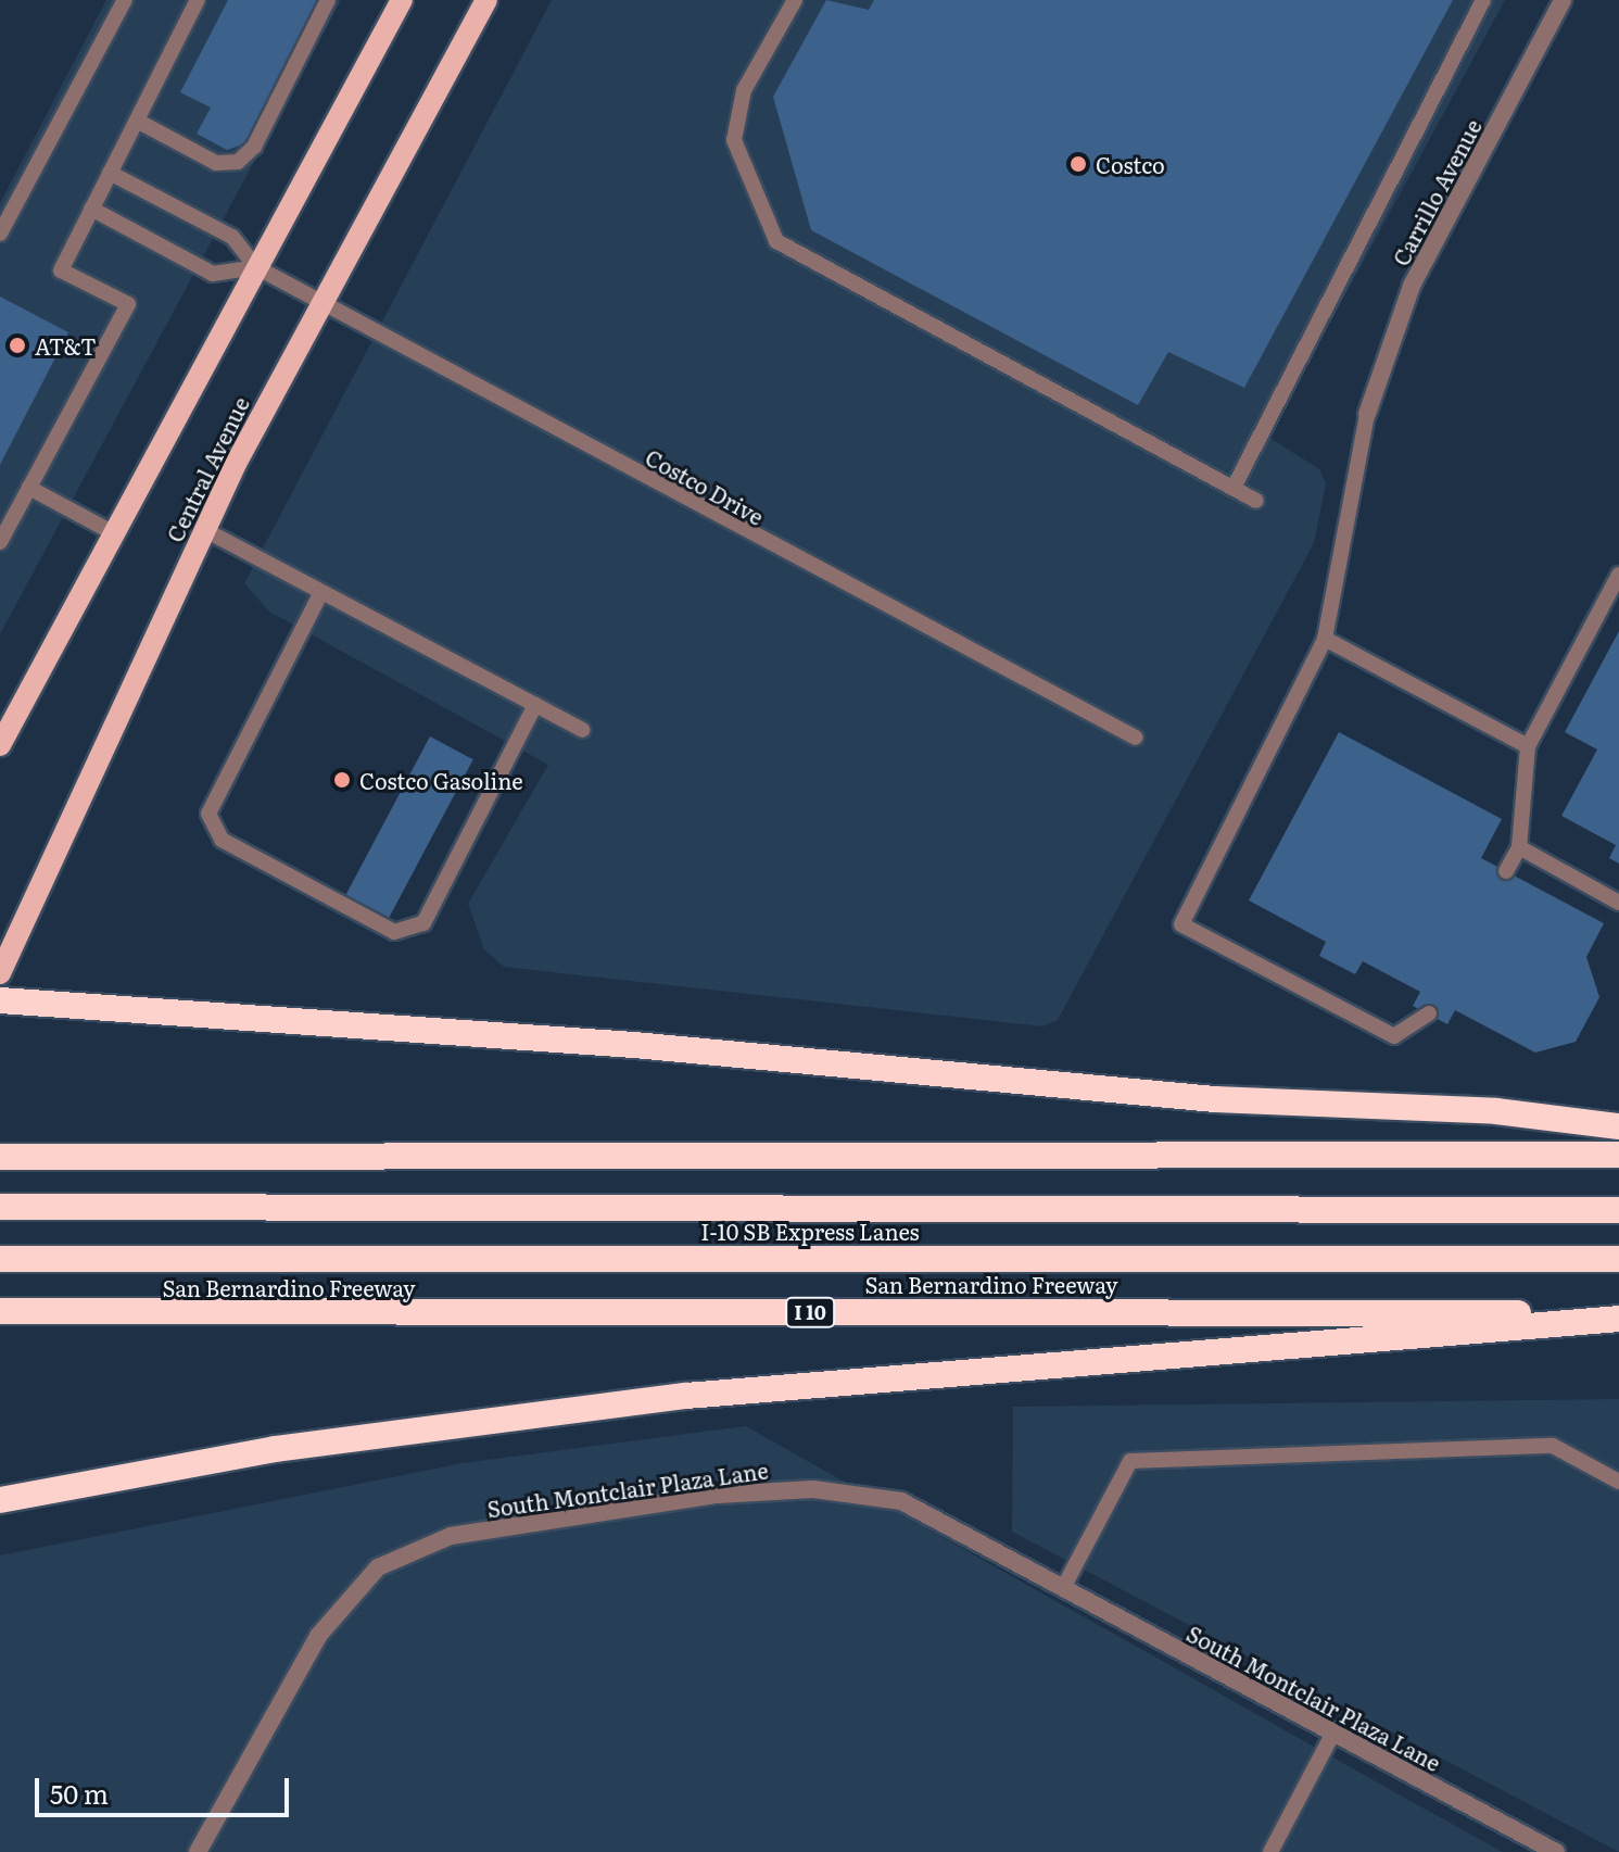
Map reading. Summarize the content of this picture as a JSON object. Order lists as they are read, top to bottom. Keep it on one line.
{"streets":{"highway":["I-10 SB Express Lanes","San Bernardino Freeway","I 10"],"main road":["Central Avenue"],"street":["Carrillo Avenue","South Montclair Plaza Lane"],"lane":["Costco Drive"]},"crossings":[["Central Avenue","Costco Drive"]],"places":["Costco","AT&T","Costco Gasoline"],"scale_bar":"50 m"}
